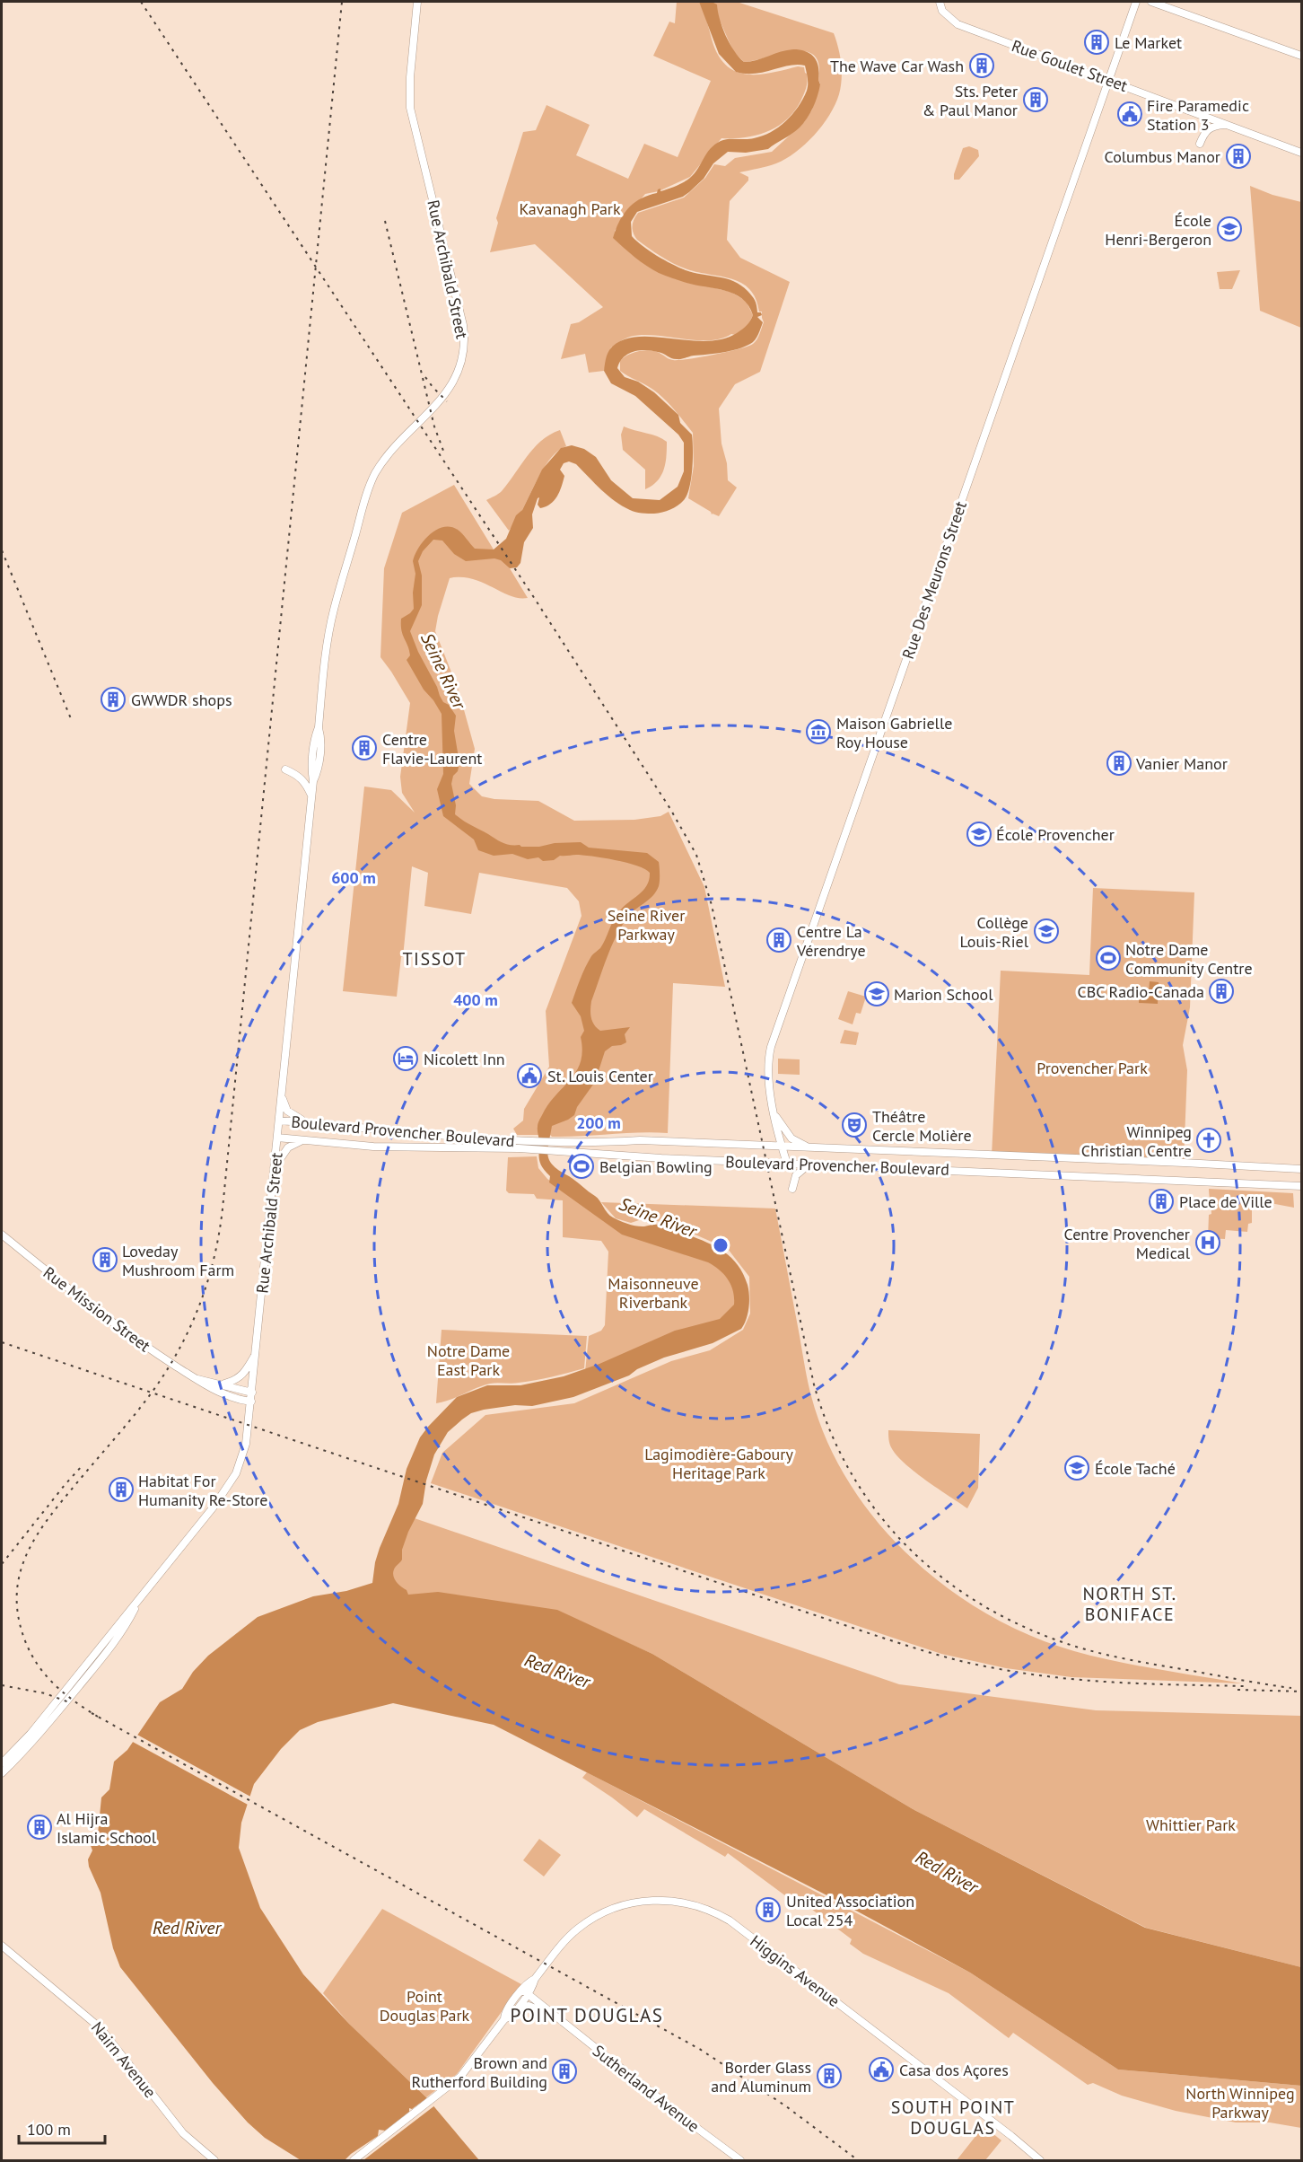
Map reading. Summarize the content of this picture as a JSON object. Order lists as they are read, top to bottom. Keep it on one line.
{"streets":{"main road":["Rue Goulet Street","Rue Archibald Street","Rue Des Meurons Street","Boulevard Provencher Boulevard","Rue Mission Street","Higgins Avenue","Nairn Avenue","Sutherland Avenue"]},"crossings":[["Rue Goulet Street","Rue Des Meurons Street"],["Rue Archibald Street","Boulevard Provencher Boulevard"],["Rue Archibald Street","Rue Mission Street"],["Rue Des Meurons Street","Boulevard Provencher Boulevard"],["Higgins Avenue","Sutherland Avenue"]],"districts":["TISSOT","NORTH ST. BONIFACE","POINT DOUGLAS","SOUTH POINT DOUGLAS"],"water":["Seine River","Red River"],"parks":["Kavanagh Park","Seine River Parkway","Provencher Park","Maisonneuve Riverbank","Notre Dame East Park","Lagimodière-Gaboury Heritage Park","Whittier Park","Point Douglas Park","North Winnipeg Parkway"],"places":{"building":["Le Market","The Wave Car Wash","Sts. Peter & Paul Manor","Columbus Manor","GWWDR shops","Centre Flavie-Laurent","Vanier Manor","Centre La Vérendrye","CBC Radio-Canada","Place de Ville","Loveday Mushroom Farm","Habitat For Humanity Re-Store","Al Hijra Islamic School","United Association Local 254","Brown and Rutherford Building","Border Glass and Aluminum"],"public building":["Fire Paramedic Station 3","St. Louis Center","Casa dos Açores"],"school or university":["École Henri-Bergeron","École Provencher","Collège Louis-Riel","Marion School","École Taché"],"museum":["Maison Gabrielle Roy House"],"sports":["Notre Dame Community Centre","Belgian Bowling"],"hotel":["Nicolett Inn"],"theatre":["Théâtre Cercle Molière"],"church":["Winnipeg Christian Centre"],"hospital":["Centre Provencher Medical"]},"scale_bar":"100 m","rings":["600 m","400 m","200 m"]}
